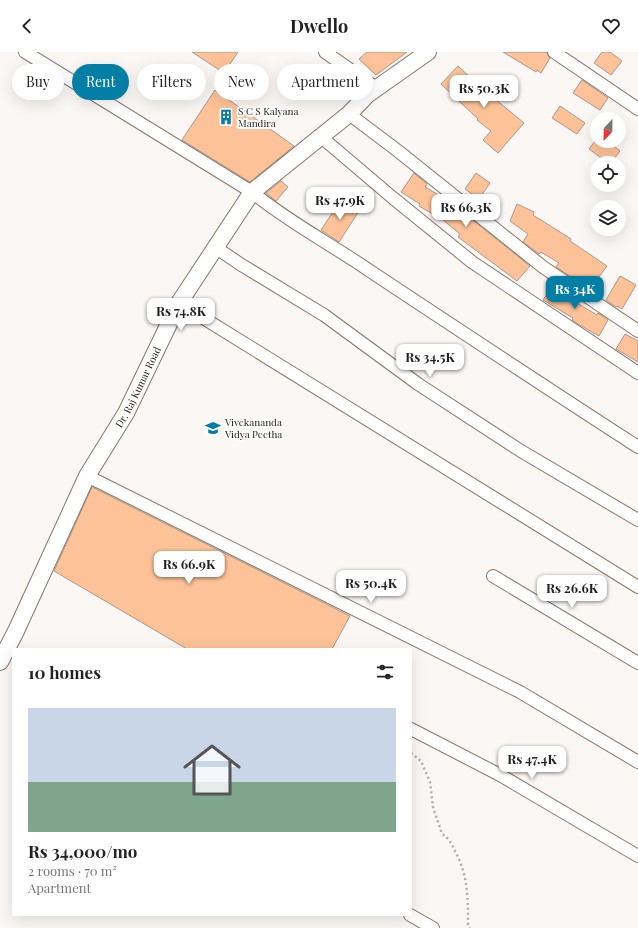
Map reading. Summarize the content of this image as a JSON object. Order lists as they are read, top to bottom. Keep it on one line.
{"streets":{"street":["Dr. Raj Kumar Road"]},"places":{"building":["S C S Kalyana Mandira"],"school or university":["Vivekananda Vidya Peetha"]},"north":"bottom","page":{"header":"Dwello","chip":["Buy","Rent","Filters","New","Apartment"],"price":["Rs 50.3K","Rs 47.9K","Rs 66.3K","Rs 34K","Rs 74.8K","Rs 34.5K","Rs 66.9K","Rs 50.4K","Rs 26.6K","Rs 47.4K"],"heading":"10 homes","list":[{"name":"Rs 34,000/mo","note":"2 rooms · 70 m² · Apartment"}]}}
